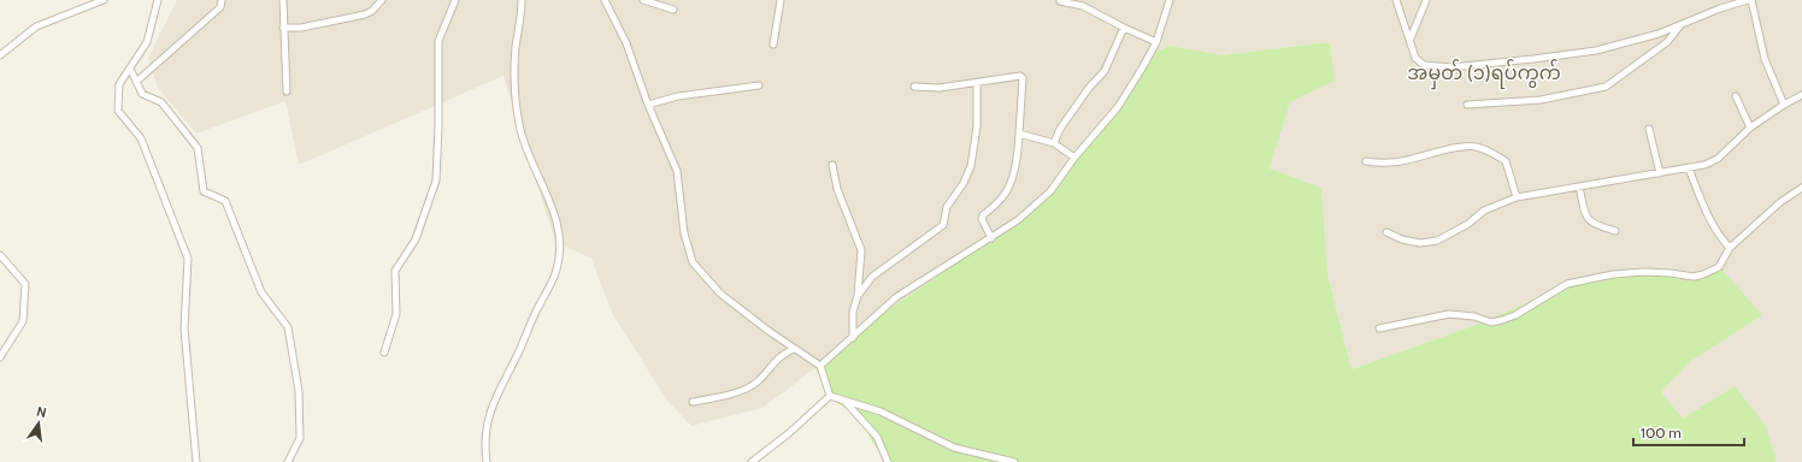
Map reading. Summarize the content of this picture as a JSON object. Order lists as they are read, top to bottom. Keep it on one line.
{"districts":["အမှတ် (၁)ရပ်ကွက်"],"scale_bar":"100 m","north":"top"}
